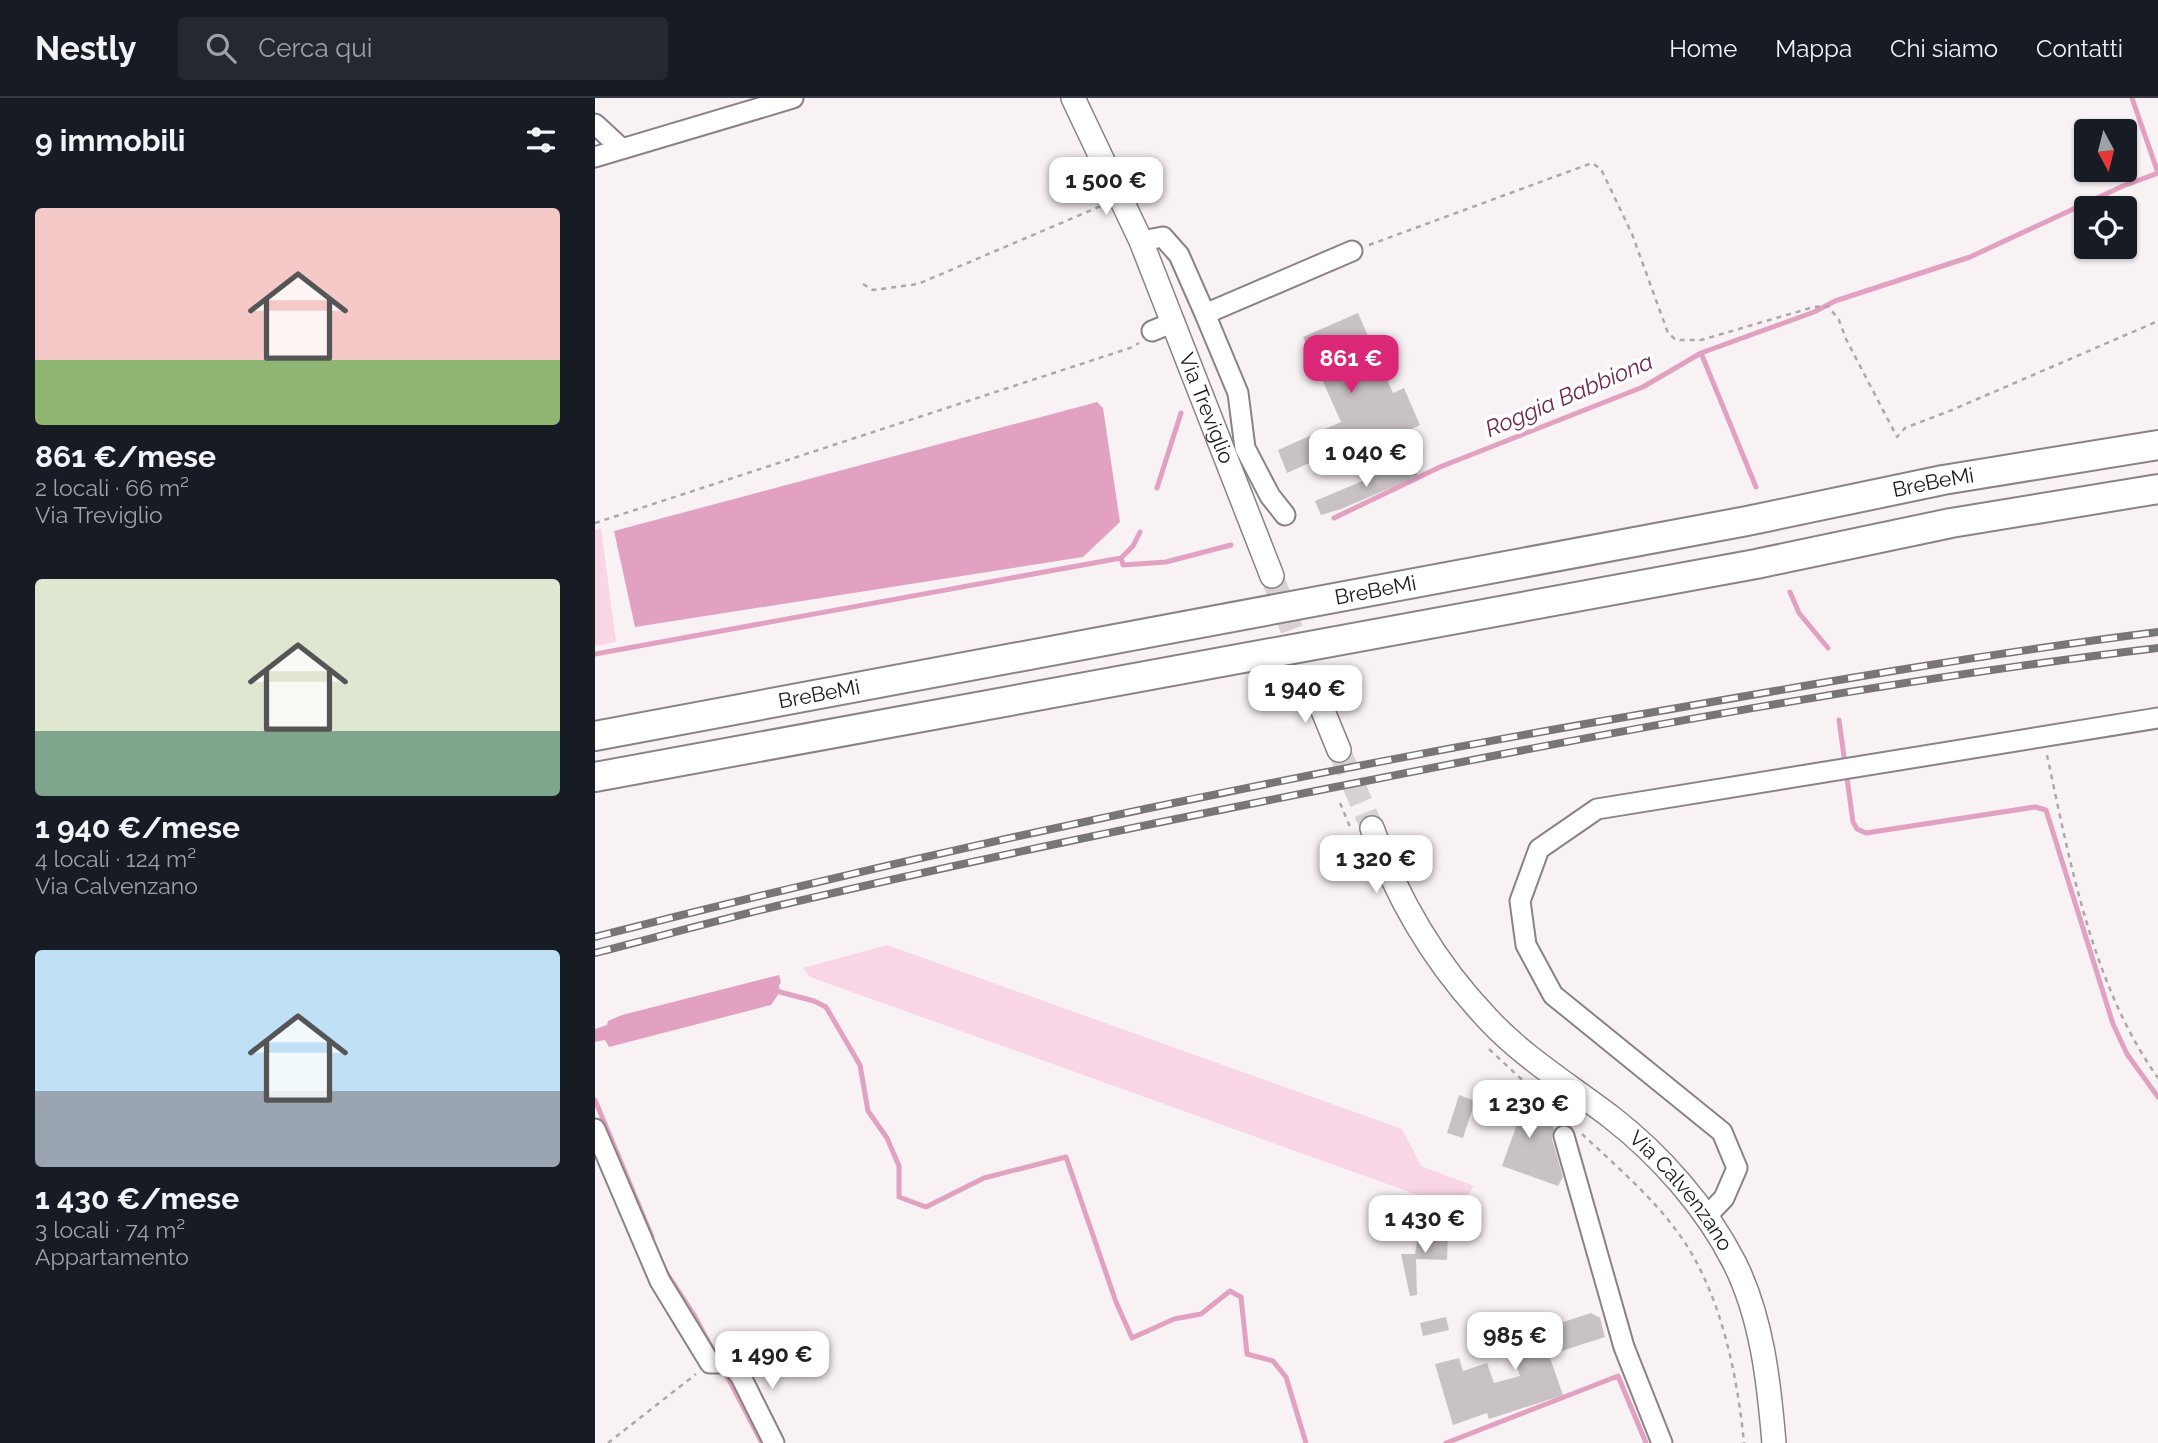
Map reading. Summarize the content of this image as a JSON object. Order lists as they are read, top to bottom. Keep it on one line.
{"streets":{"highway":["BreBeMi"],"main road":["Via Treviglio","Via Calvenzano"]},"water":["Roggia Babbiona"],"north":"bottom","page":{"header":"Nestly","search":"Cerca qui","nav":["Home","Mappa","Chi siamo","Contatti"],"heading":"9 immobili","price":["1 500 €","861 €","1 040 €","1 940 €","1 320 €","1 230 €","1 430 €","985 €","1 490 €"],"list":[{"name":"861 €/mese","note":"2 locali · 66 m² · Via Treviglio"},{"name":"1 940 €/mese","note":"4 locali · 124 m² · Via Calvenzano"},{"name":"1 430 €/mese","note":"3 locali · 74 m² · Appartamento"}]}}
